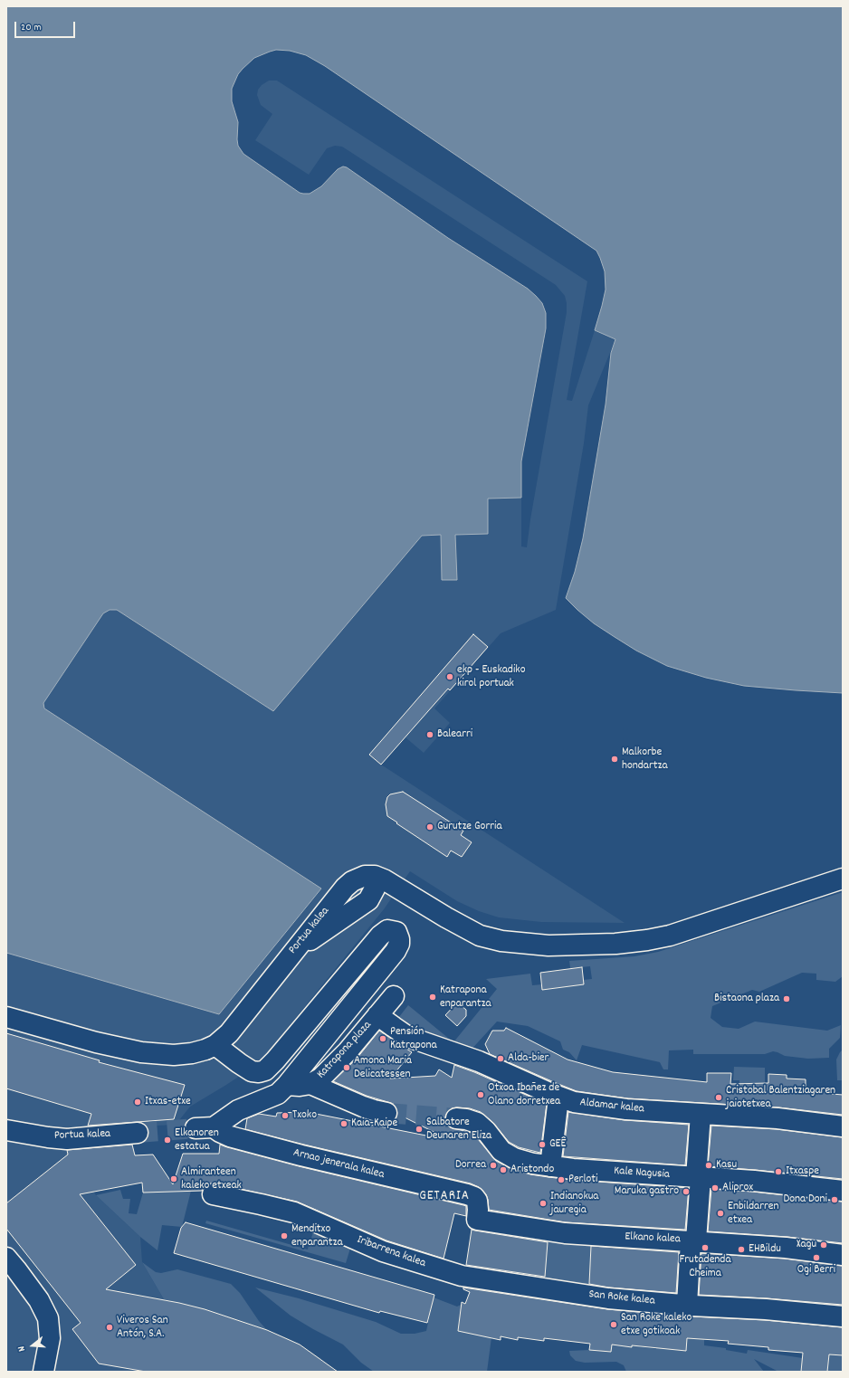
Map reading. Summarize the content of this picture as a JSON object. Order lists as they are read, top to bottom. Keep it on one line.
{"streets":{"street":["Portua kalea","Katrapona plaza","Aldamar kalea","Arnao jenerala kalea","Kale Nagusia","Elkano kalea","Iribarrena kalea","San Roke kalea"]},"crossings":[["Katrapona plaza","Aldamar kalea"],["Katrapona plaza","Arnao jenerala kalea"],["Arnao jenerala kalea","Elkano kalea"],["Iribarrena kalea","San Roke kalea"]],"districts":["GETARIA"],"places":["ekp - Euskadiko kirol portuak","Balearri","Malkorbe hondartza","Gurutze Gorria","Katrapona enparantza","Bistaona plaza","Pensión Katrapona","Alda-bier","Amona Maria Delicatessen","Otxoa Ibañez de Olano dorretxea","Cristobal Balentziagaren jaiotetxea","Itxas-etxe","Txoko","Kaia-Kaipe","Salbatore Deunaren Eliza","Elkanoren estatua","GEÊ","Dorrea","Kasu","Aristondo","Itxaspe","Almiranteen kaleko etxeak","Perloti","Aliprox","Maruka gastro","Dona Doni","Indianokua jauregia","Enbildarren etxea","Menditxo enparantza","Xagu","Frutadenda Cheima","EHBildu","Ogi Berri","San Roke kaleko etxe gotikoak","Viveros San Antón, S.A."],"scale_bar":"20 m","north":"left"}
